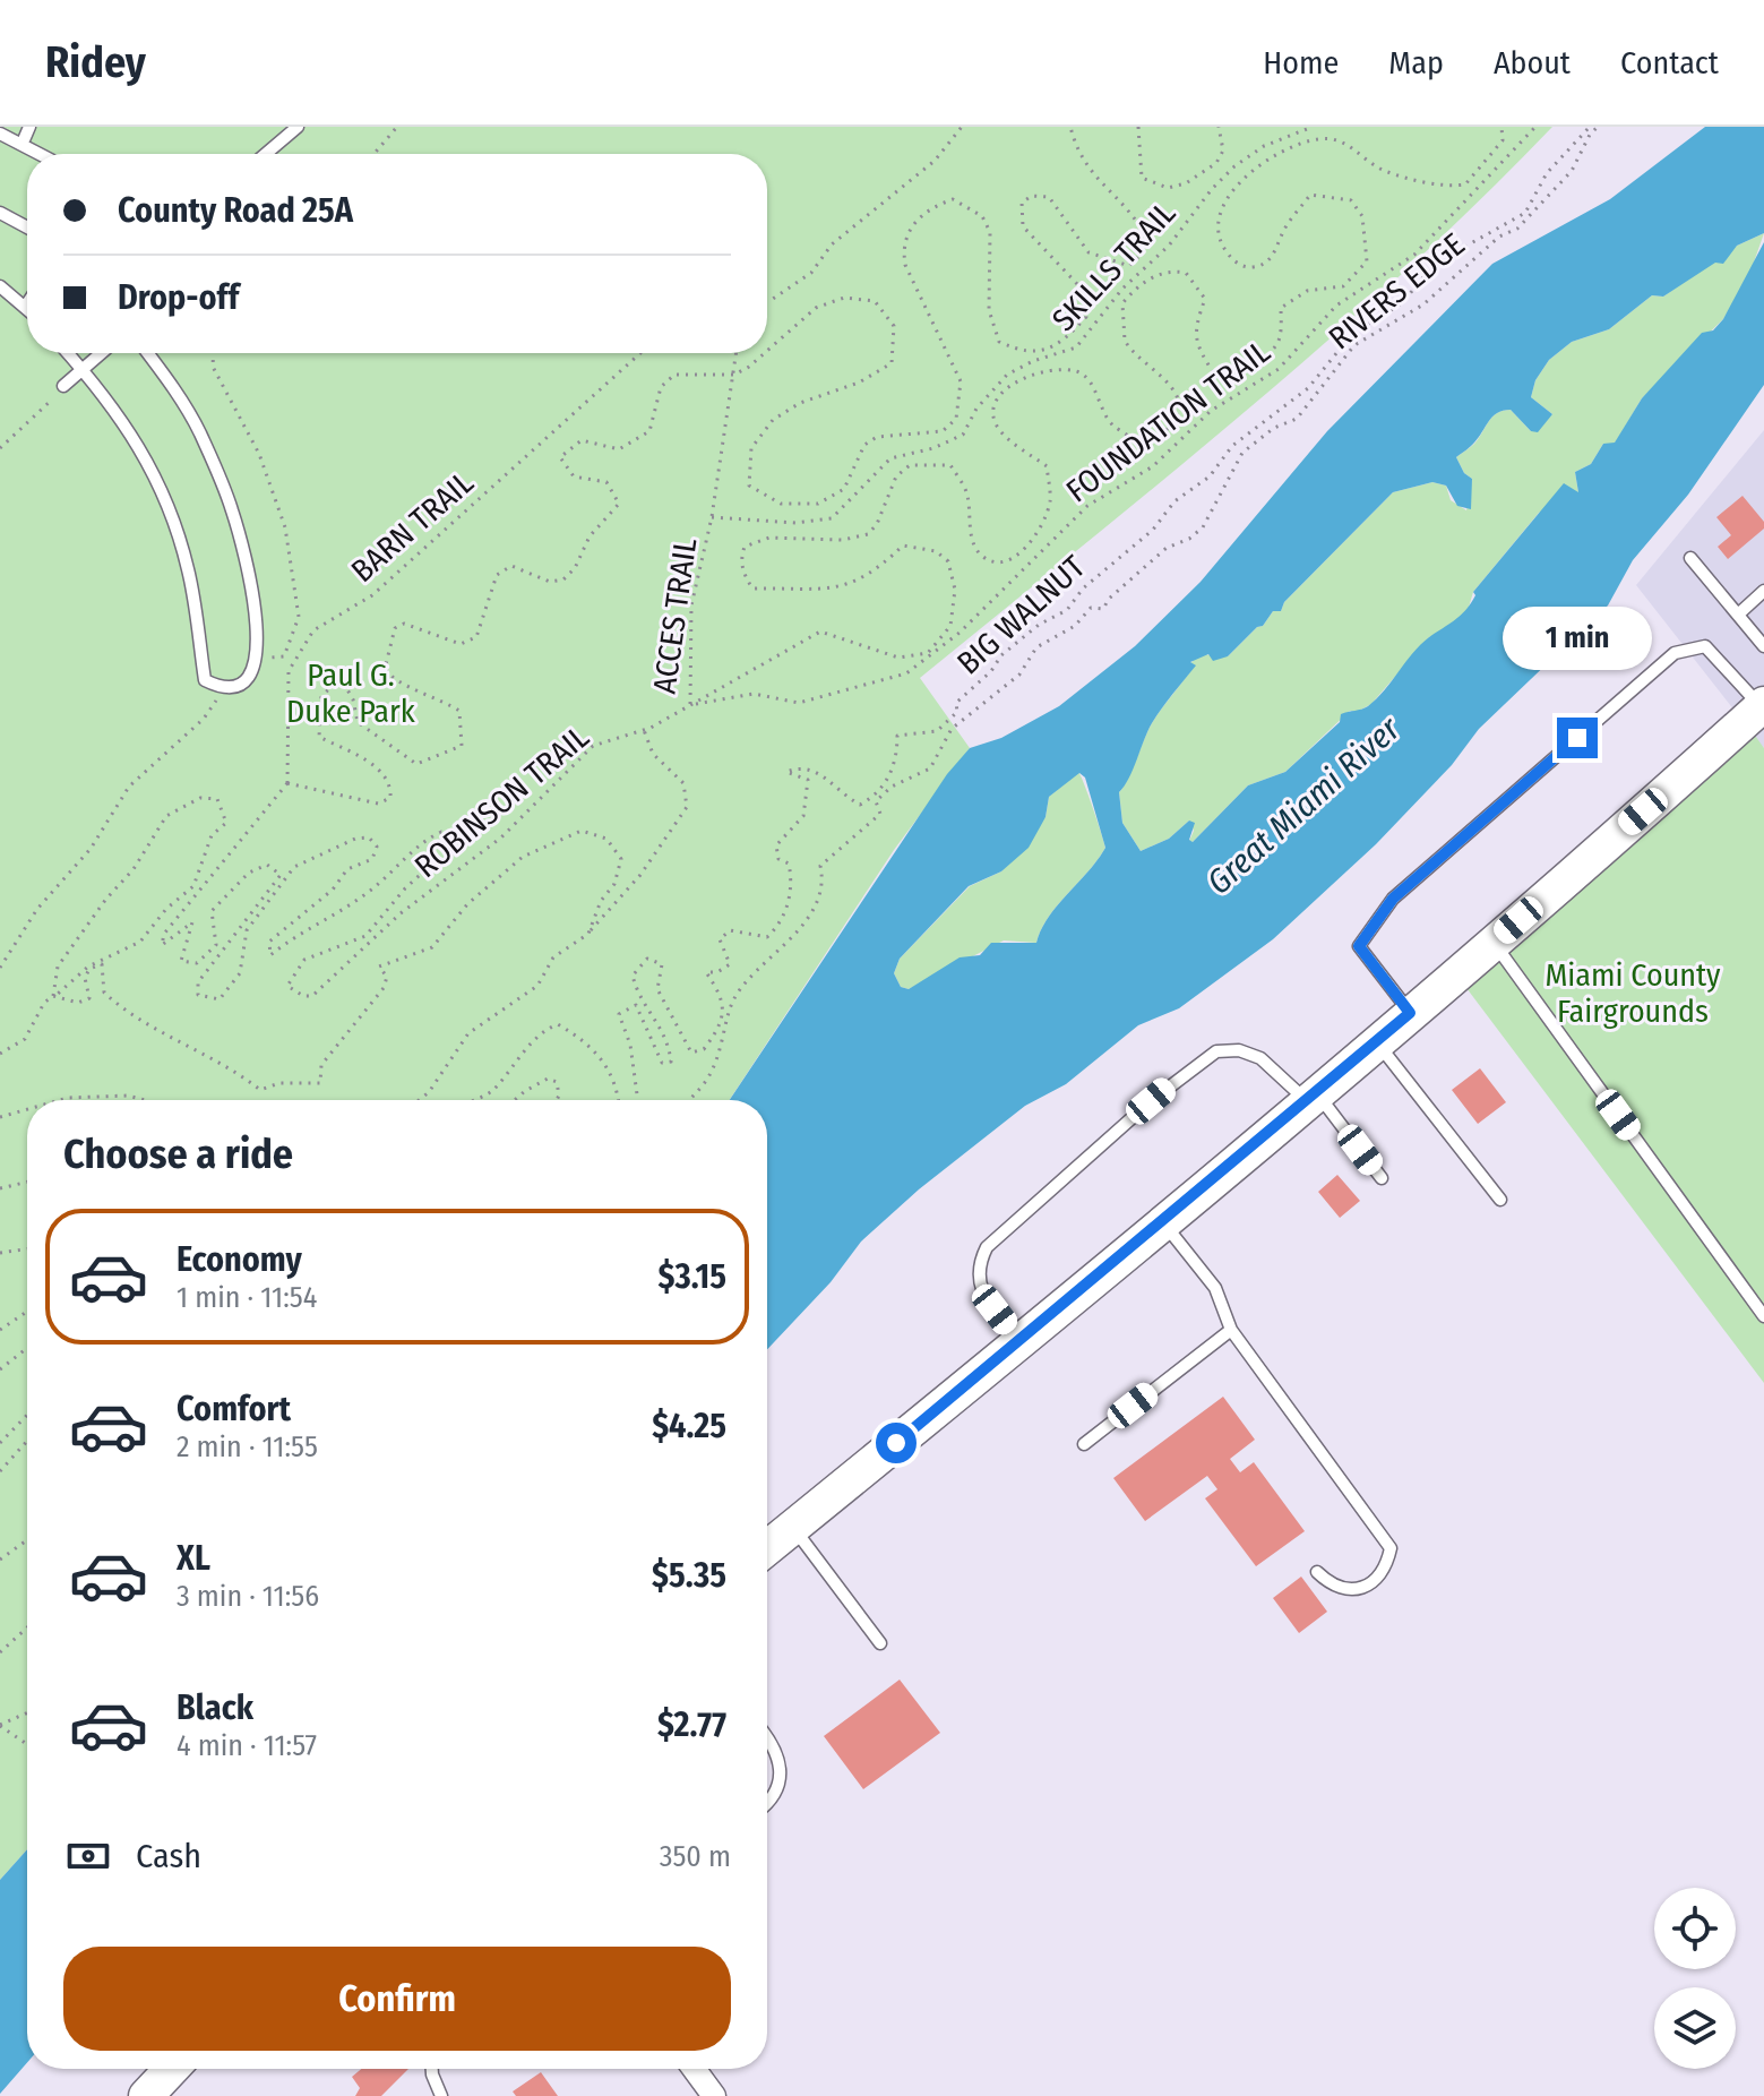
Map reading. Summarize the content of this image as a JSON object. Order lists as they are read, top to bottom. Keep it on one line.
{"streets":{"path":["SKILLS TRAIL","RIVERS EDGE","FOUNDATION TRAIL","BARN TRAIL","BIG WALNUT","ACCES TRAIL","ROBINSON TRAIL"]},"crossings":[["SKILLS TRAIL","ACCES TRAIL"],["FOUNDATION TRAIL","ACCES TRAIL"],["FOUNDATION TRAIL","ROBINSON TRAIL"],["BARN TRAIL","ROBINSON TRAIL"],["ACCES TRAIL","ROBINSON TRAIL"]],"water":["Great Miami River"],"parks":["Paul G. Duke Park","Miami County Fairgrounds"],"page":{"header":"Ridey","nav":["Home","Map","About","Contact"],"banner":["County Road 25A","Drop-off"],"bubble":"1 min","heading":"Choose a ride","list":[{"name":"Economy","note":"1 min · 11:54","value":"$3.15"},{"name":"Comfort","note":"2 min · 11:55","value":"$4.25"},{"name":"XL","note":"3 min · 11:56","value":"$5.35"},{"name":"Black","note":"4 min · 11:57","value":"$2.77"}],"pay":["Cash","350 m"],"buttons":"Confirm"}}
